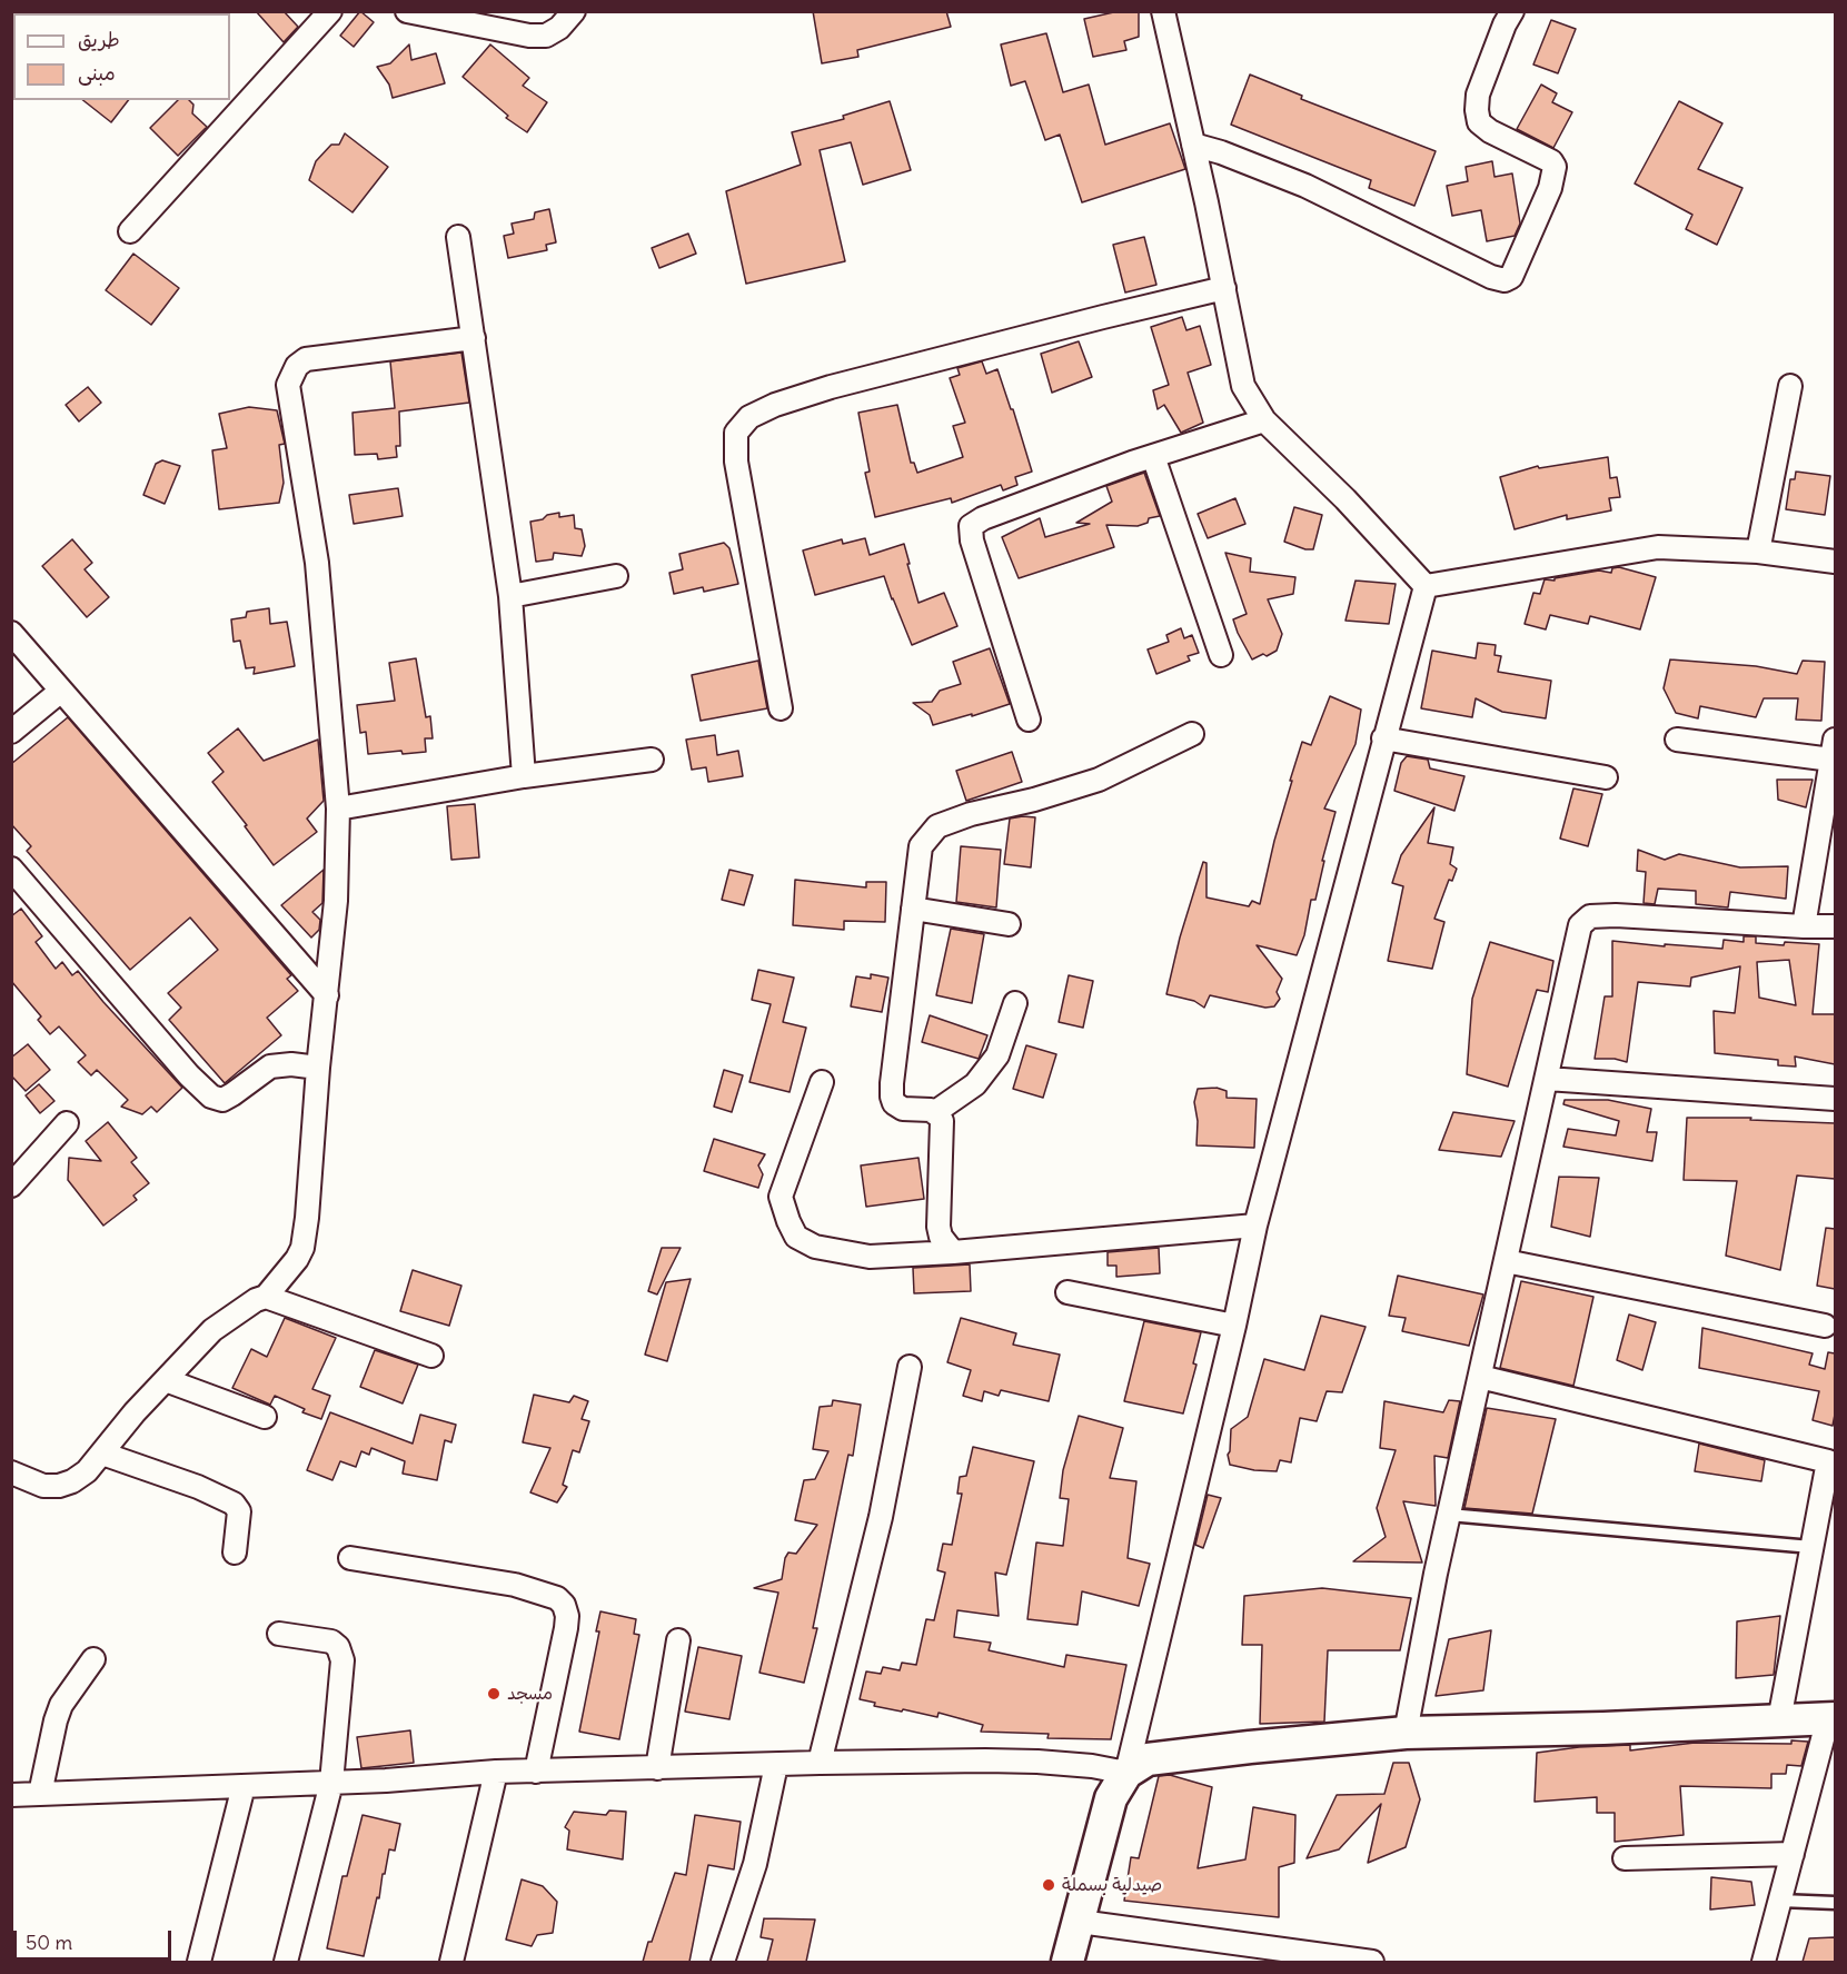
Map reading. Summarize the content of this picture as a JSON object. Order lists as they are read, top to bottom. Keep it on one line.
{"places":["مسجد","صيدلية بسملة"],"legend":["طريق","مبنى"],"scale_bar":"50 m"}
